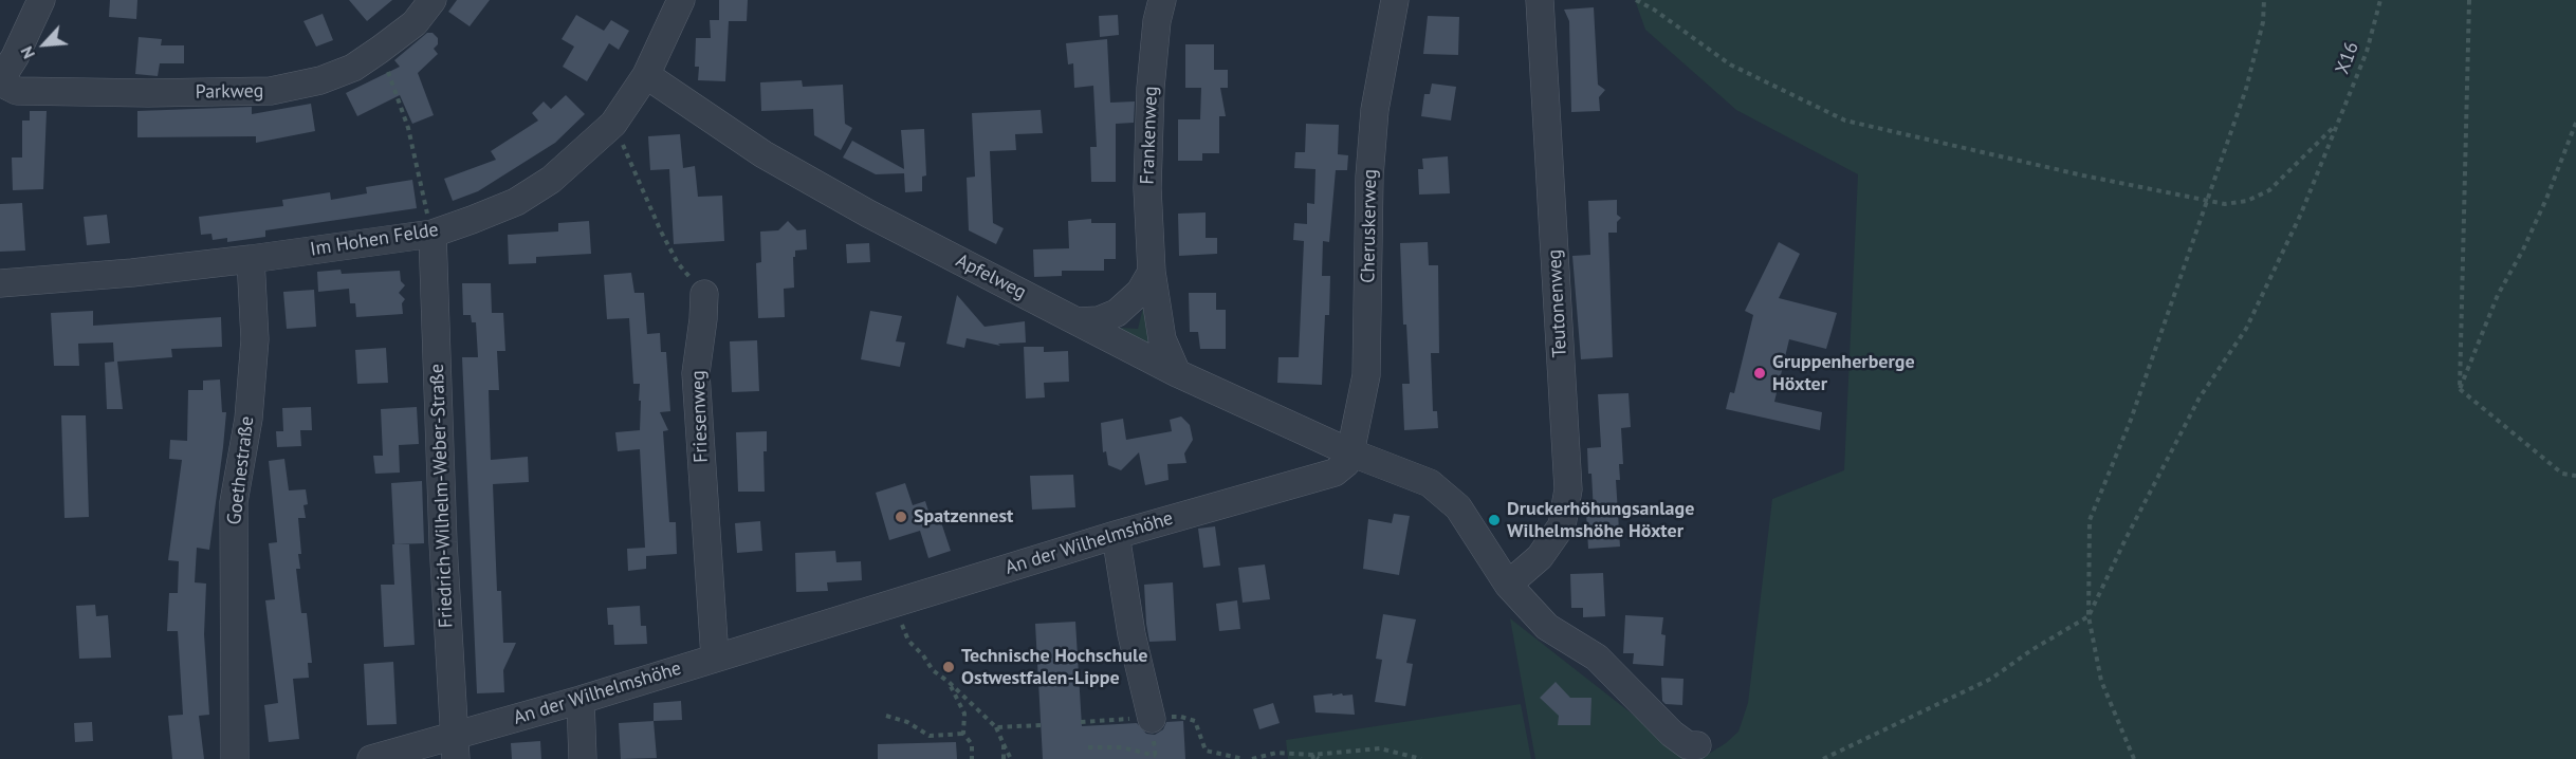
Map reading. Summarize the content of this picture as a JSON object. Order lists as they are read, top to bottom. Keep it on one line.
{"streets":{"street":["Parkweg","Frankenweg","Cheruskerweg","Im Hohen Felde","Apfelweg","Teutonenweg","Friesenweg","Goethestraße","Friedrich-Wilhelm-Weber-Straße","An der Wilhelmshöhe"],"path":["X16"]},"crossings":[["Frankenweg","Apfelweg"],["Cheruskerweg","Apfelweg"],["Cheruskerweg","An der Wilhelmshöhe"],["Im Hohen Felde","Apfelweg"],["Im Hohen Felde","Goethestraße"],["Im Hohen Felde","Friedrich-Wilhelm-Weber-Straße"],["Apfelweg","An der Wilhelmshöhe"],["Friesenweg","An der Wilhelmshöhe"],["Friedrich-Wilhelm-Weber-Straße","An der Wilhelmshöhe"]],"places":["Gruppenherberge Höxter","Spatzennest","Druckerhöhungsanlage Wilhelmshöhe Höxter","Technische Hochschule Ostwestfalen-Lippe"],"north":"bottom left"}
